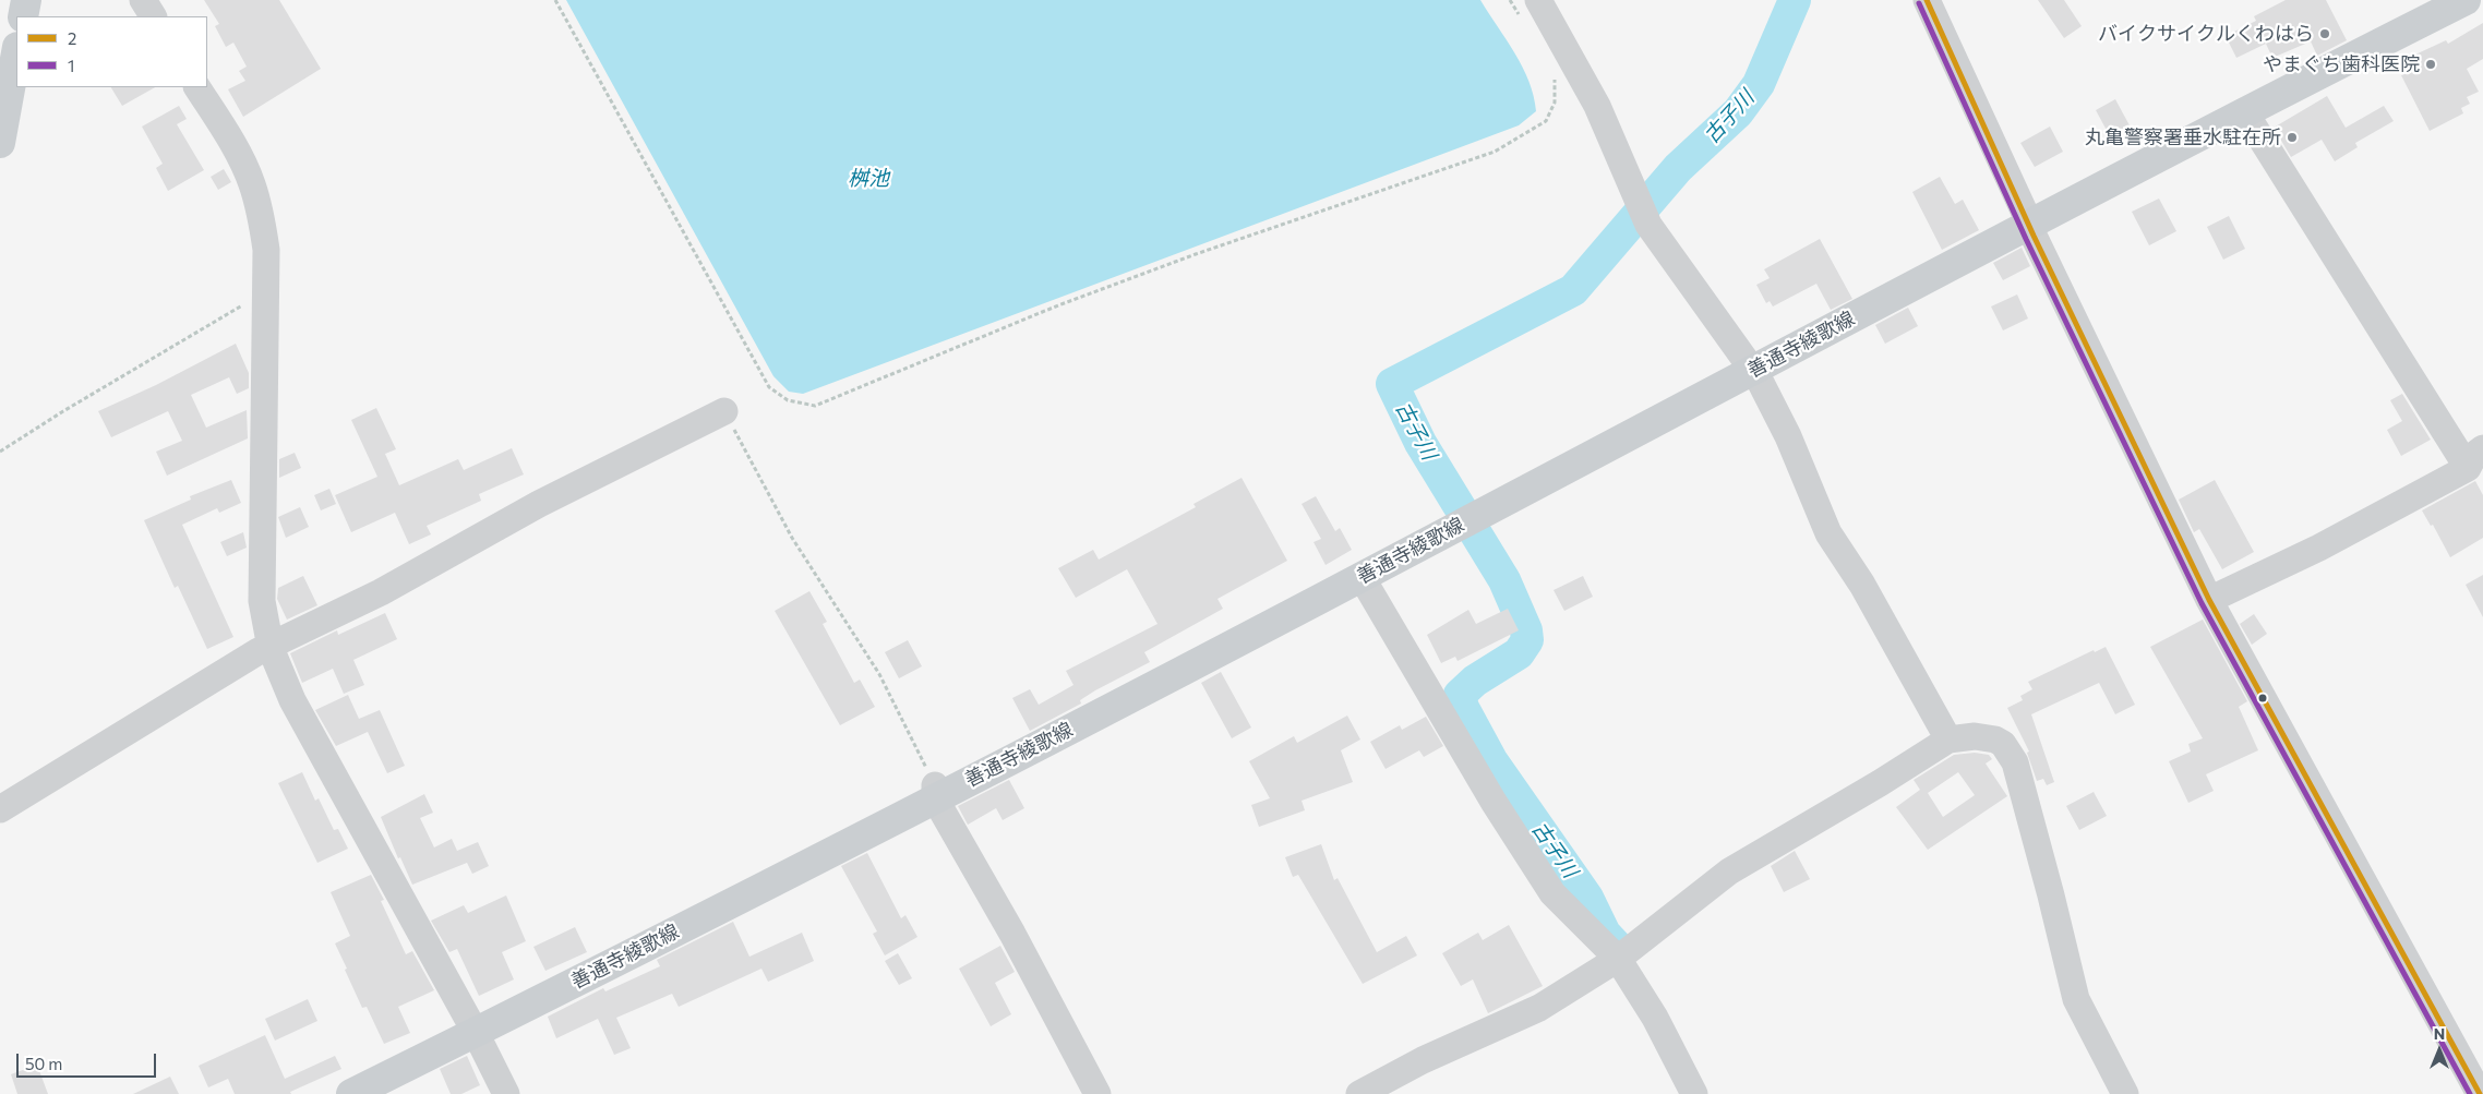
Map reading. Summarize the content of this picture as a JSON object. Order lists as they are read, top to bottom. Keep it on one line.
{"streets":{"main road":["善通寺綾歌線"]},"water":["古子川","桝池"],"places":["バイクサイクルくわはら","やまぐち歯科医院","丸亀警察署垂水駐在所"],"lines":["transit line 2","transit line 1"],"legend":["2","1"],"scale_bar":"50 m","north":"top"}
